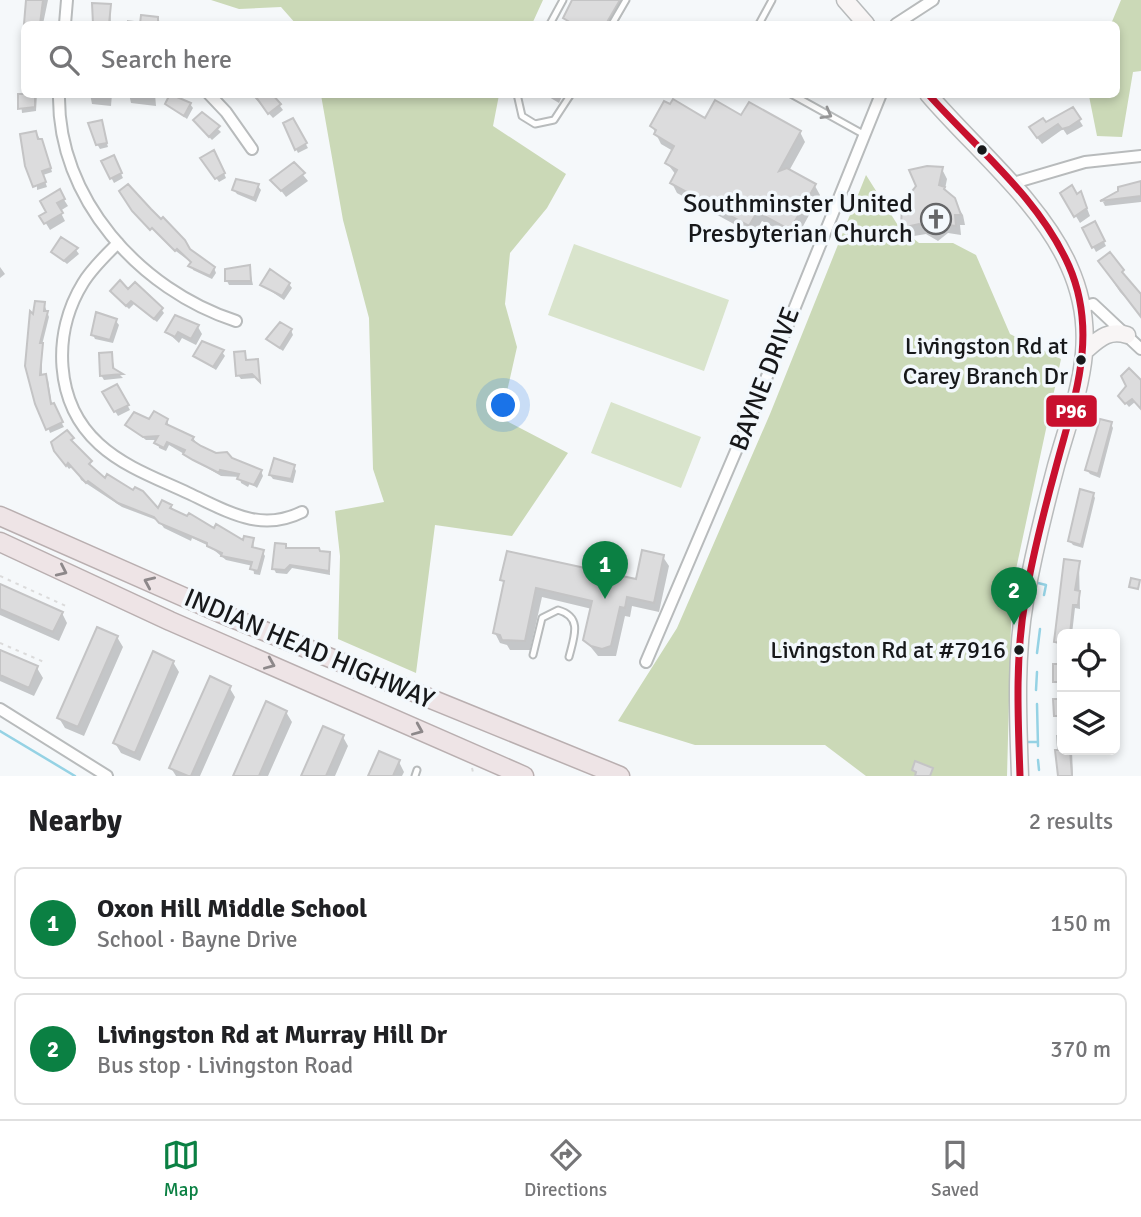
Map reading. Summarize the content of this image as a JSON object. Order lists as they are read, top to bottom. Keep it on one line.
{"streets":{"highway":["INDIAN HEAD HIGHWAY"],"street":["BAYNE DRIVE"]},"places":{"church":["Southminster United Presbyterian Church"],"other":["Livingston Rd at Carey Branch Dr","Livingston Rd at #7916"]},"lines":["transit line P96"],"page":{"search":"Search here","pins":["1","2"],"heading":["Nearby","2 results"],"list":[{"mark":"1","name":"Oxon Hill Middle School","note":"School · Bayne Drive","value":"150 m"},{"mark":"2","name":"Livingston Rd at Murray Hill Dr","note":"Bus stop · Livingston Road","value":"370 m"}],"nav":["Map","Directions","Saved"]}}
